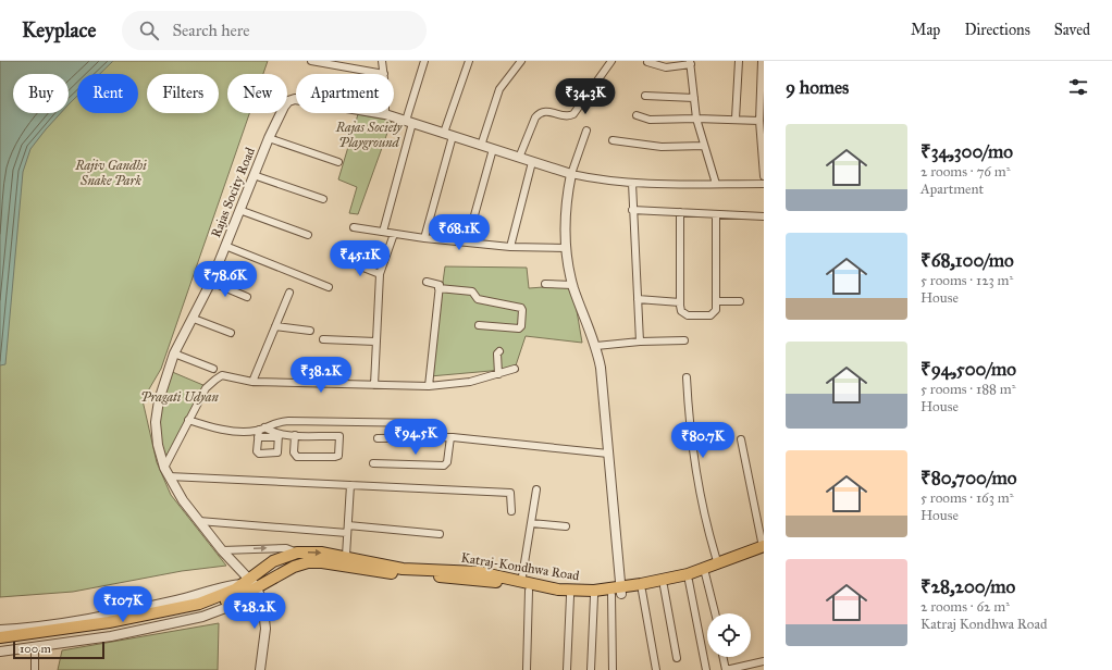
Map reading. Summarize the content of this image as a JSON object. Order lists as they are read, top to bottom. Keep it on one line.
{"streets":{"highway":["Katraj-Kondhwa Road"],"street":["Rajas Socity Road"]},"crossings":[["Rajas Socity Road","Katraj-Kondhwa Road"]],"parks":["Rajas Society Playground","Rajiv Gandhi Snake Park","Pragati Udyan"],"scale_bar":"100 m","page":{"header":"Keyplace","search":"Search here","nav":["Map","Directions","Saved"],"heading":"9 homes","chip":["Buy","Rent","Filters","New","Apartment"],"price":["₹34.3K","₹68.1K","₹45.1K","₹78.6K","₹38.2K","₹94.5K","₹80.7K","₹107K","₹28.2K"],"list":[{"name":"₹34,300/mo","note":"2 rooms · 76 m² · Apartment"},{"name":"₹68,100/mo","note":"5 rooms · 123 m² · House"},{"name":"₹94,500/mo","note":"5 rooms · 188 m² · House"},{"name":"₹80,700/mo","note":"5 rooms · 163 m² · House"},{"name":"₹28,200/mo","note":"2 rooms · 62 m² · Katraj Kondhwa Road"}],"scale":"100 m"}}
